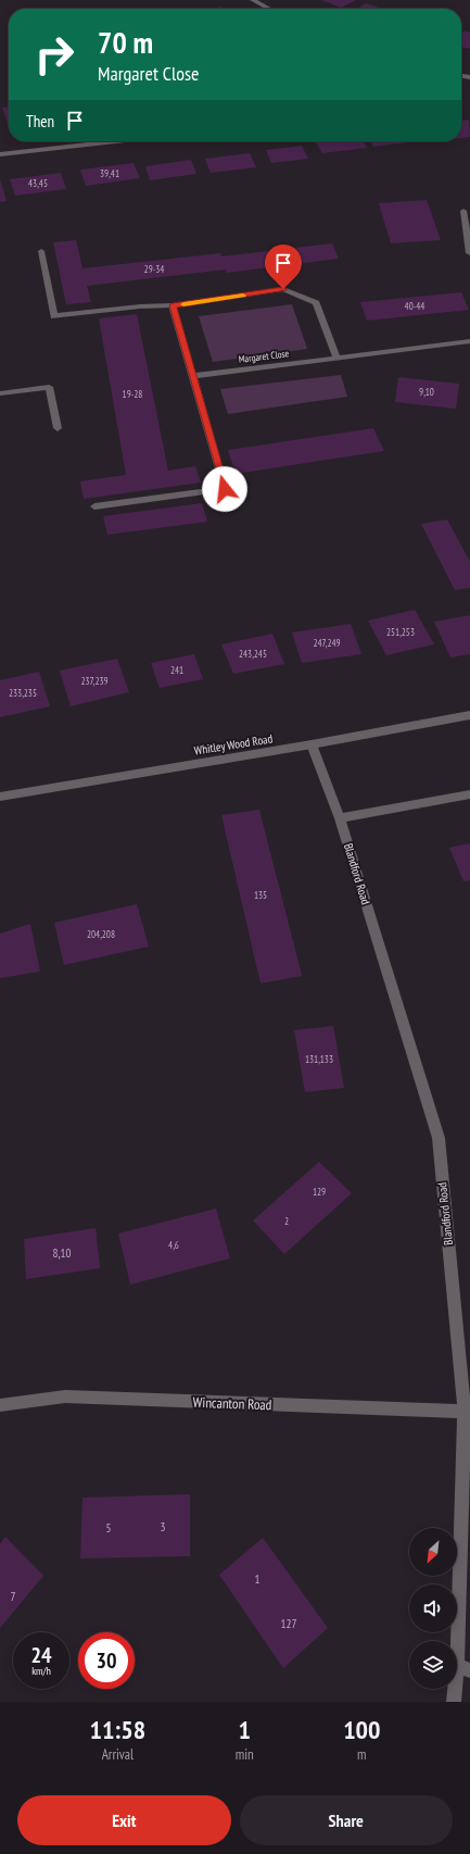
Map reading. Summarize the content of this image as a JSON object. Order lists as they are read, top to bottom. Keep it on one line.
{"streets":{"street":["Margaret Close","Whitley Wood Road","Blandford Road","Wincanton Road"]},"crossings":[["Whitley Wood Road","Blandford Road"],["Blandford Road","Wincanton Road"]],"house_numbers":["39,41","43,45","29-34","40-44","9,10","19-28","251,253","247,249","243,245","241","237,239","233,235","135","204,208","131,133","129","2","4,6","8,10","3","5","1","7","127"],"north":"bottom left","page":{"turn":["70 m","Margaret Close"],"then":"Then","speed":"24 km/h","limit":"30","eta":["11:58","Arrival","1","min","100","m"],"buttons":["Exit","Share"]}}
